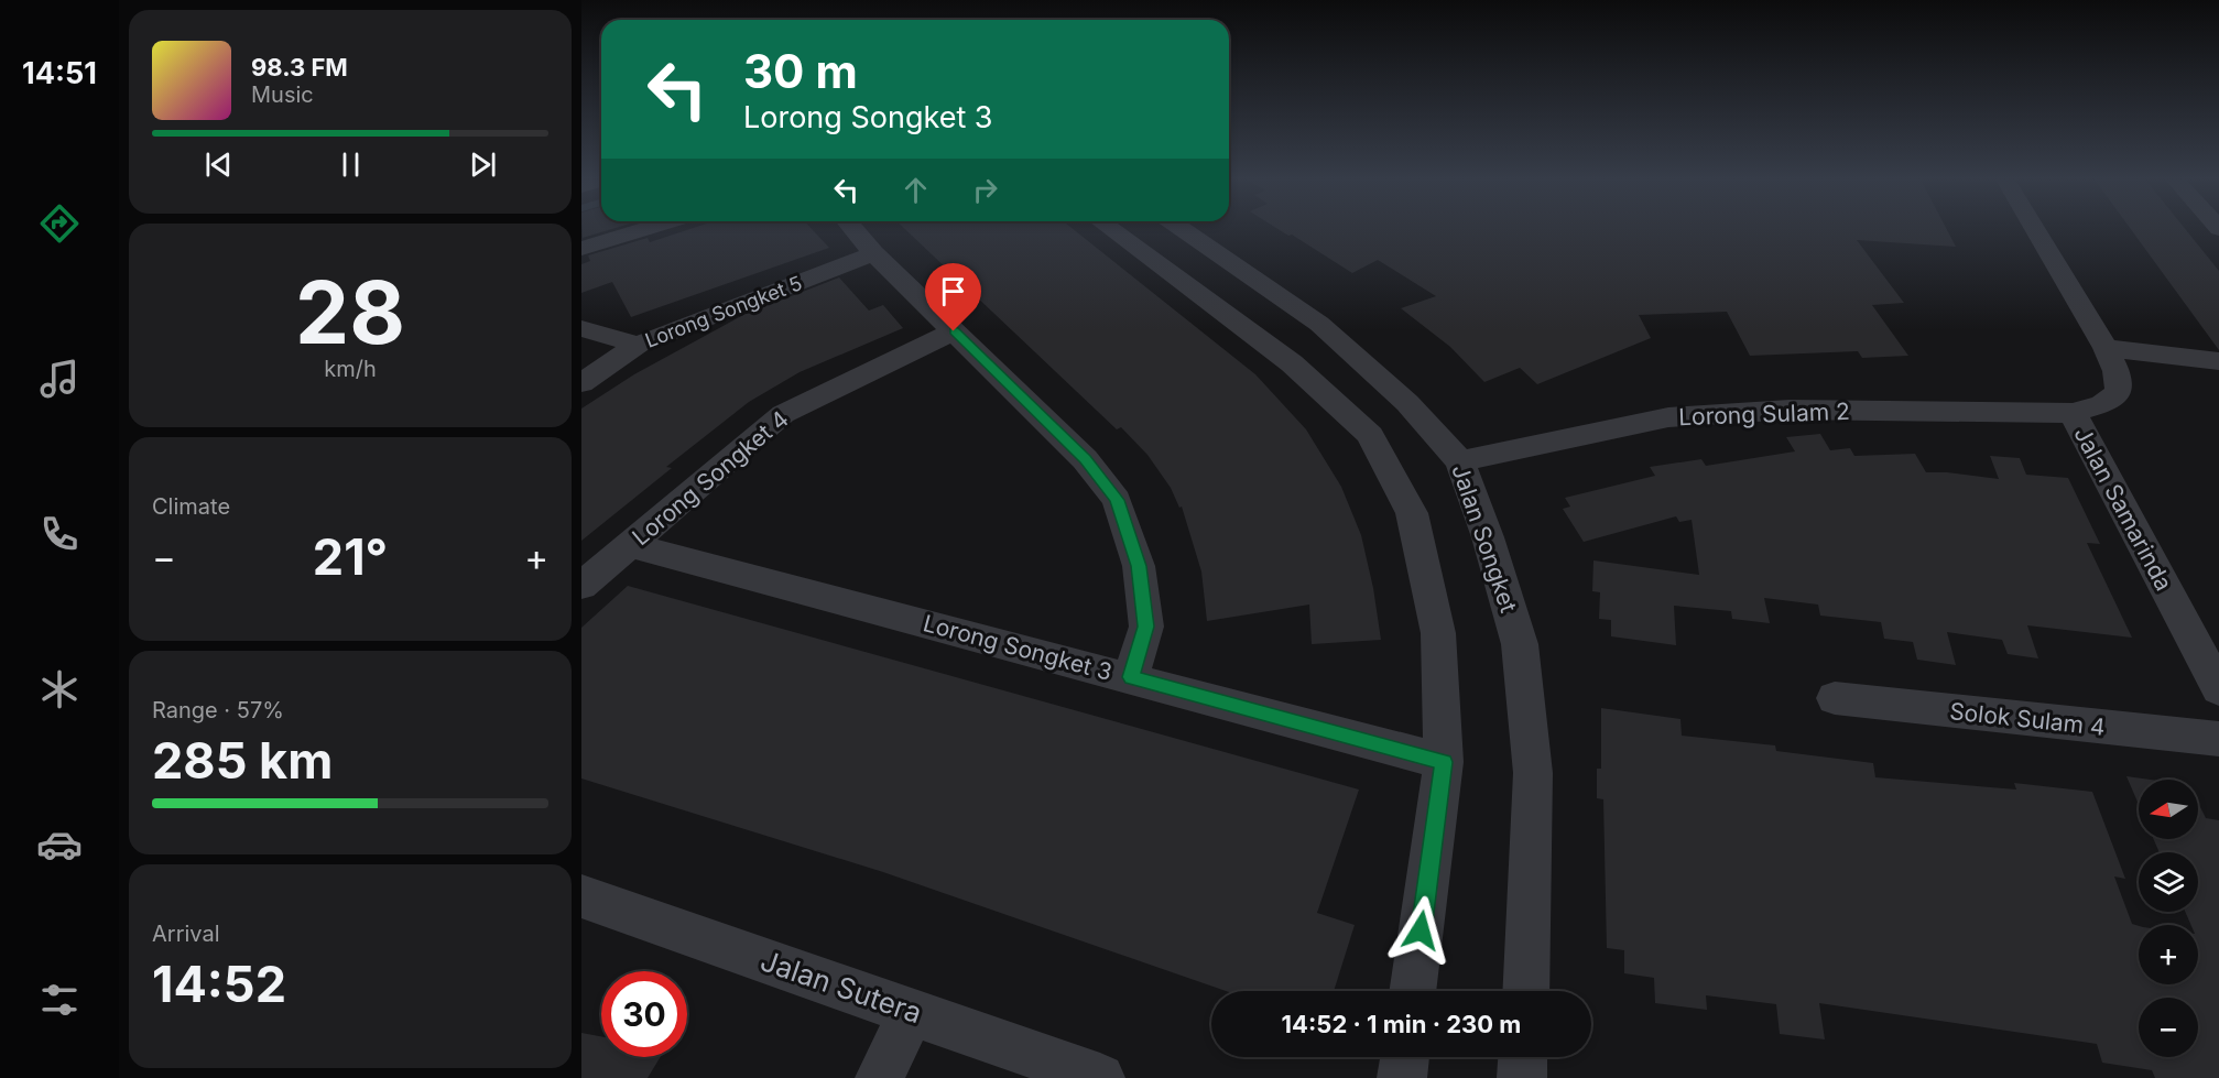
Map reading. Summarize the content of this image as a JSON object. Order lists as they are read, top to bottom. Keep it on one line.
{"streets":{"street":["Lorong Songket 5","Lorong Sulam 2","Lorong Songket 4","Jalan Samarinda","Jalan Songket","Lorong Songket 3","Solok Sulam 4","Jalan Sutera"]},"crossings":[["Lorong Sulam 2","Jalan Samarinda"],["Lorong Sulam 2","Jalan Songket"],["Lorong Songket 4","Lorong Songket 3"]],"north":"left","page":{"tabs":"14:51","turn":["30 m","Lorong Songket 3"],"song":["98.3 FM","Music"],"tile":[["28","km/h"],"Climate",["Range · 57%","285 km"],["Arrival","14:52"]],"heat":["−","21°","+"],"map_buttons":["+","−"],"limit":"30","trip":"14:52 · 1 min · 230 m"}}
